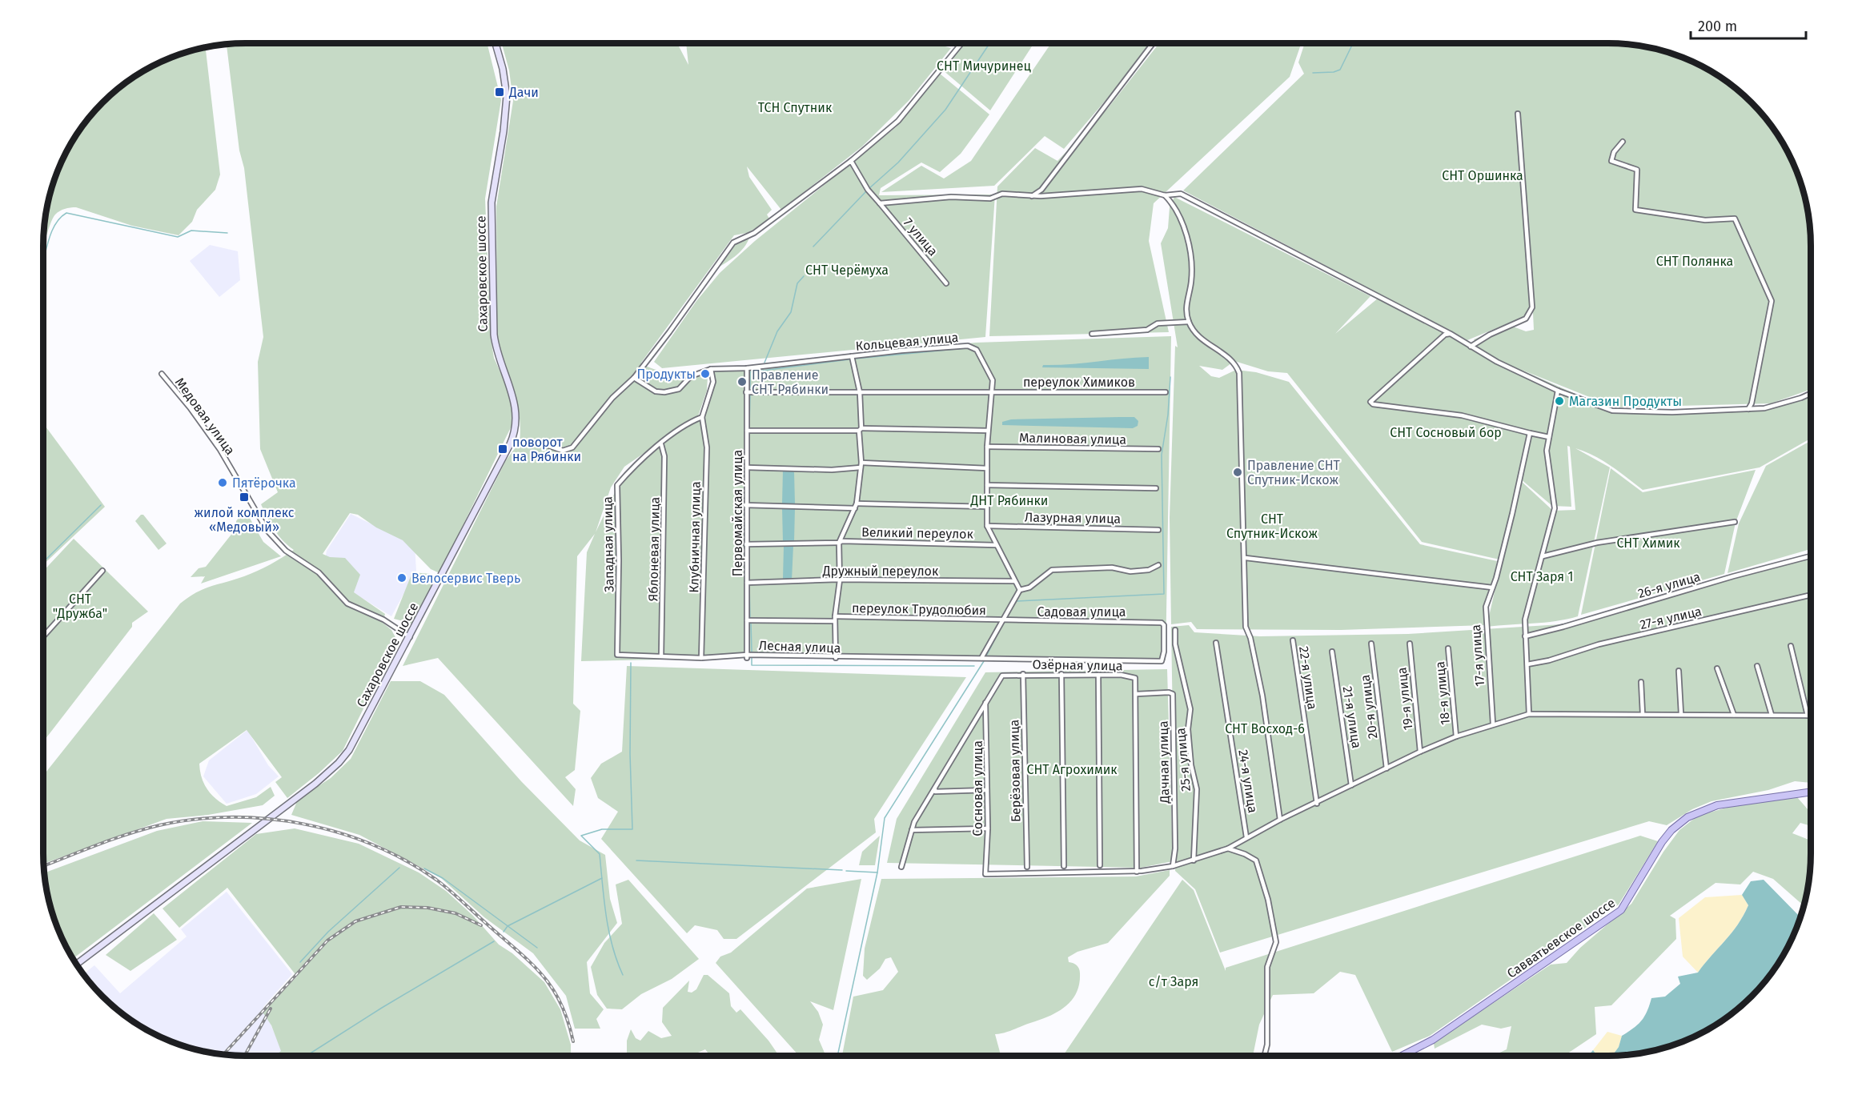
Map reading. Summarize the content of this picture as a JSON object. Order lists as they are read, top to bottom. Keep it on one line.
{"streets":{"main road":["Сахаровское шоссе","Савватьевское шоссе"],"street":["7 улица","Кольцевая улица","переулок Химиков","Медовая улица","Малиновая улица","Первомайская улица","Лазурная улица","Великий переулок","Клубничная улица","Западная улица","Яблоневая улица","Дружный переулок","26-я улица","переулок Трудолюбия","Садовая улица","27-я улица","Лесная улица","17-я улица","Озёрная улица","22-я улица","18-я улица","19-я улица","20-я улица","21-я улица","25-я улица","Дачная улица","Берёзовая улица","24-я улица","Сосновая улица"]},"crossings":[["Сахаровское шоссе","Медовая улица"],["Кольцевая улица","переулок Химиков"],["Кольцевая улица","Малиновая улица"],["Кольцевая улица","Первомайская улица"],["Кольцевая улица","Лазурная улица"],["Кольцевая улица","Великий переулок"],["Кольцевая улица","Дружный переулок"],["переулок Химиков","Первомайская улица"],["Первомайская улица","Великий переулок"],["Первомайская улица","Дружный переулок"],["Первомайская улица","переулок Трудолюбия"],["Первомайская улица","Лесная улица"],["Клубничная улица","Западная улица"],["Клубничная улица","Лесная улица"],["Западная улица","Яблоневая улица"],["Западная улица","Лесная улица"],["Яблоневая улица","Лесная улица"],["переулок Трудолюбия","Садовая улица"],["Садовая улица","Лесная улица"],["Озёрная улица","Дачная улица"],["Озёрная улица","Берёзовая улица"],["Озёрная улица","Сосновая улица"]],"parks":["СНТ Мичуринец","ТСН Спутник","СНТ Оршинка","СНТ Полянка","СНТ Черёмуха","СНТ Сосновый бор","ДНТ Рябинки","СНТ Спутник-Искож","СНТ Химик","СНТ Заря 1","СНТ \"Дружба\"","СНТ Восход-6","СНТ Агрохимик","с/т Заря"],"places":{"transit":["Дачи","поворот на Рябинки","жилой комплекс «Медовый»"],"other":["Продукты","Правление СНТ Рябинки","Магазин Продукты","Правление СНТ Спутник-Искож","Пятёрочка","Велосервис Тверь"]},"scale_bar":"200 m"}
